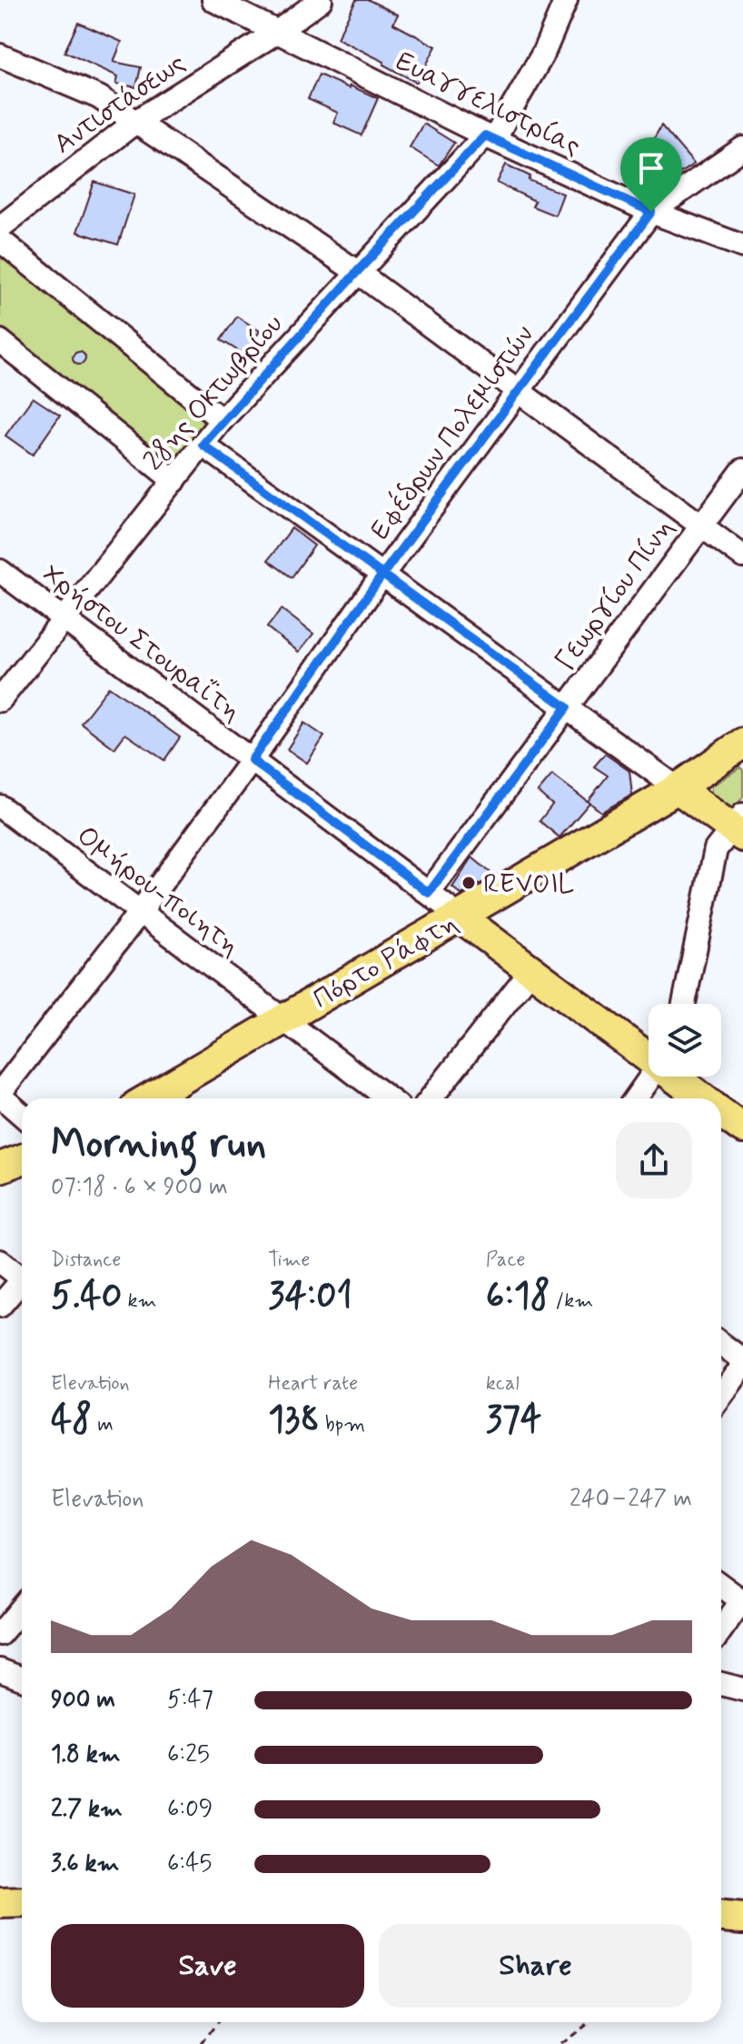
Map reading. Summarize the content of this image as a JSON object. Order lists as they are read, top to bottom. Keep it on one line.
{"streets":{"main road":["Πόρτο Ράφτη"],"street":["Αντιστάσεως","Ευαγγελιστρίας","28ης Οκτωβρίου","Εφέδρων Πολεμιστών","Γεωργίου Πίνη","Χρήστου Στουραΐτη","Ομήρου-ποιητη"]},"crossings":[["Αντιστάσεως","Ευαγγελιστρίας"],["Ευαγγελιστρίας","28ης Οκτωβρίου"],["Ευαγγελιστρίας","Εφέδρων Πολεμιστών"],["28ης Οκτωβρίου","Χρήστου Στουραΐτη"],["Εφέδρων Πολεμιστών","Χρήστου Στουραΐτη"],["Εφέδρων Πολεμιστών","Ομήρου-ποιητη"],["Γεωργίου Πίνη","Χρήστου Στουραΐτη"],["Χρήστου Στουραΐτη","Πόρτο Ράφτη"],["Ομήρου-ποιητη","Πόρτο Ράφτη"]],"places":["REVOIL"],"page":{"heading":["Morning run","07:18 · 6 × 900 m"],"stats":[["Distance","5.40 km"],["Time","34:01"],["Pace","6:18 /km"],["Elevation","48 m"],["Heart rate","138 bpm"],["kcal","374"]],"chart":["Elevation","240–247 m"],"list":[{"name":"900 m","note":"5:47"},{"name":"1.8 km","note":"6:25"},{"name":"2.7 km","note":"6:09"},{"name":"3.6 km","note":"6:45"}],"buttons":["Save","Share"]}}
